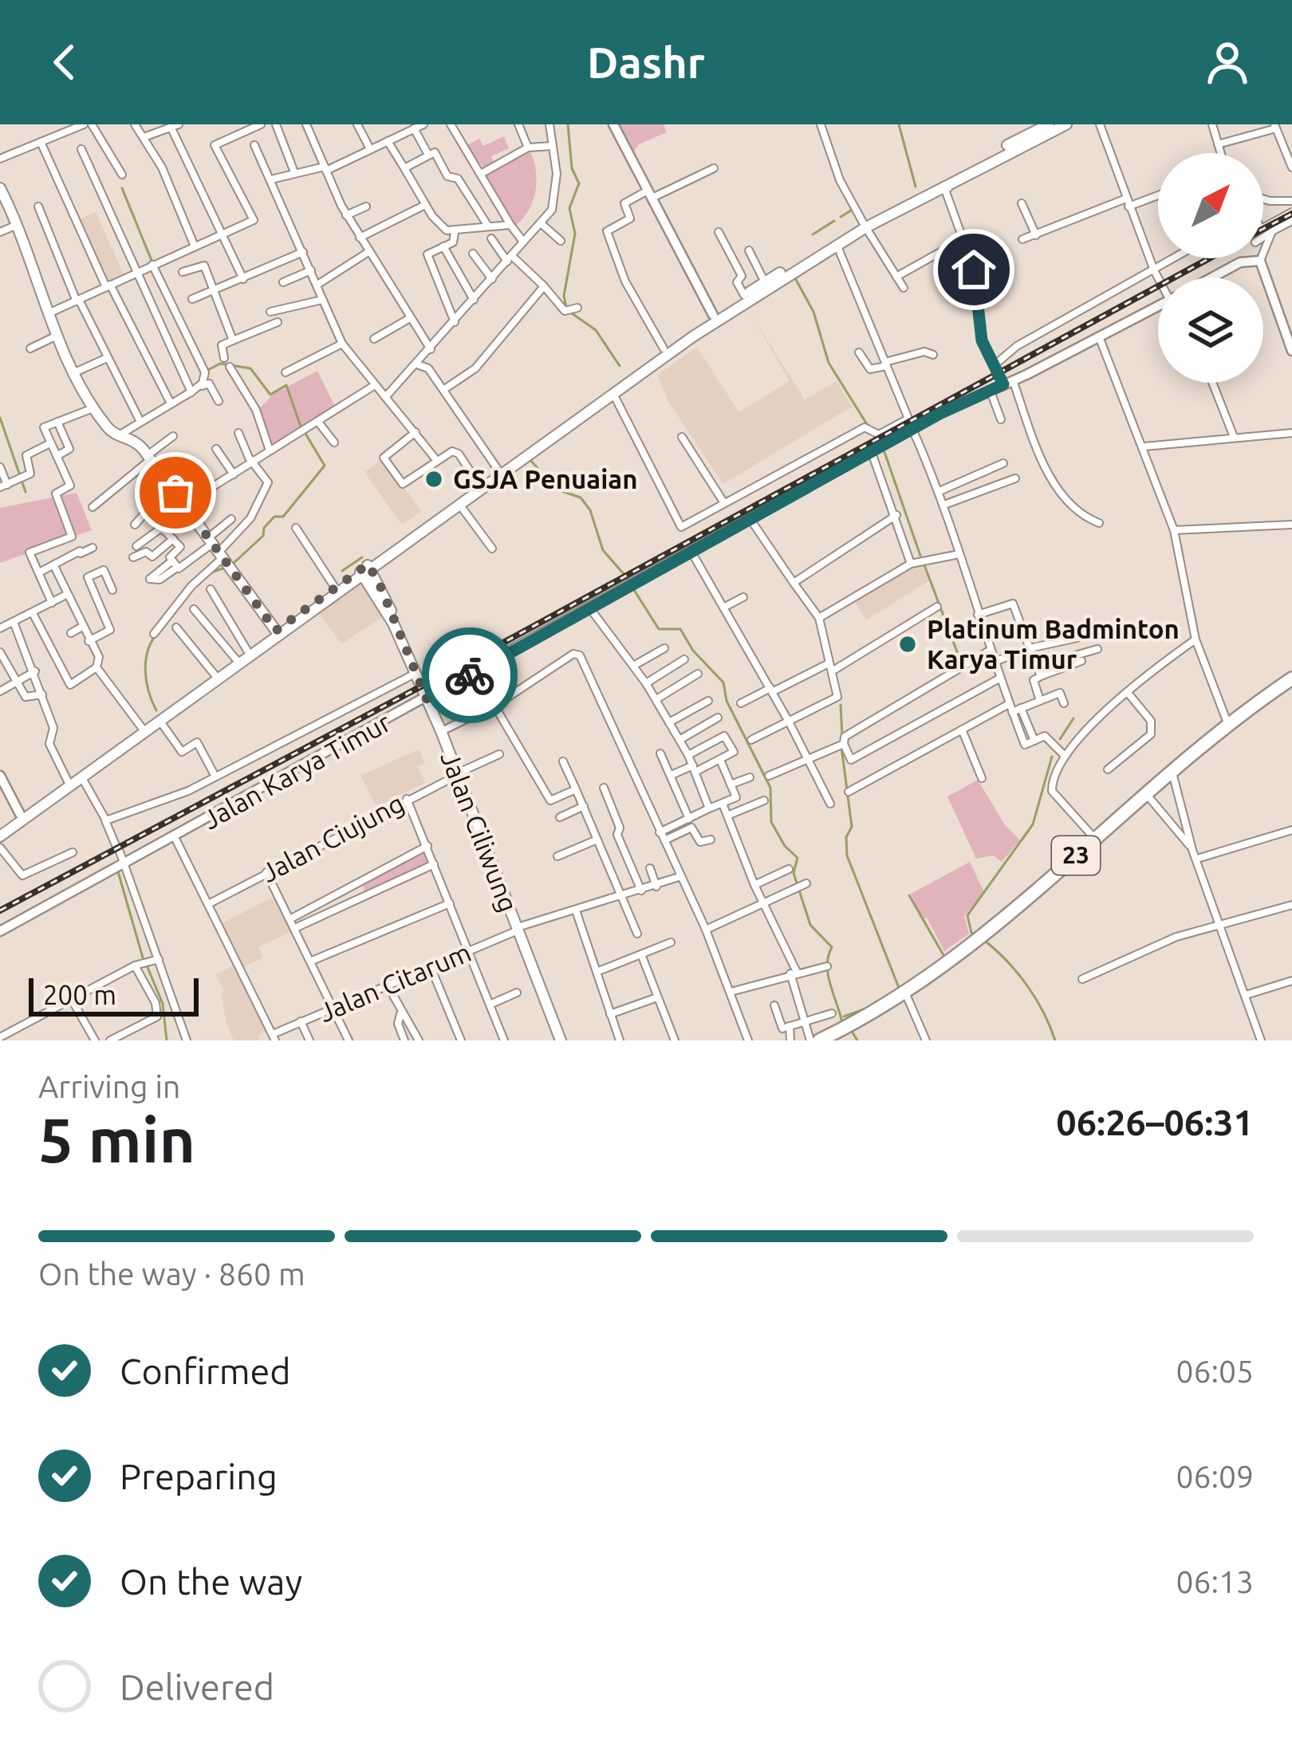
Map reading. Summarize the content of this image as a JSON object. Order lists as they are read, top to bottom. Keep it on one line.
{"streets":{"highway":["23"],"main road":["Jalan Ciliwung"],"street":["Jalan Karya Timur","Jalan Ciujung","Jalan Citarum"]},"crossings":[["Jalan Karya Timur","Jalan Ciliwung"],["Jalan Ciliwung","Jalan Ciujung"],["Jalan Ciliwung","Jalan Citarum"]],"places":["GSJA Penuaian","Platinum Badminton Karya Timur"],"scale_bar":"200 m","north":"top right","page":{"header":"Dashr","scale":"200 m","heading":["5 min","Arriving in","06:26–06:31"],"bar":"On the way · 860 m","list":[["Confirmed","06:05"],["Preparing","06:09"],["On the way","06:13"],"Delivered"]}}
